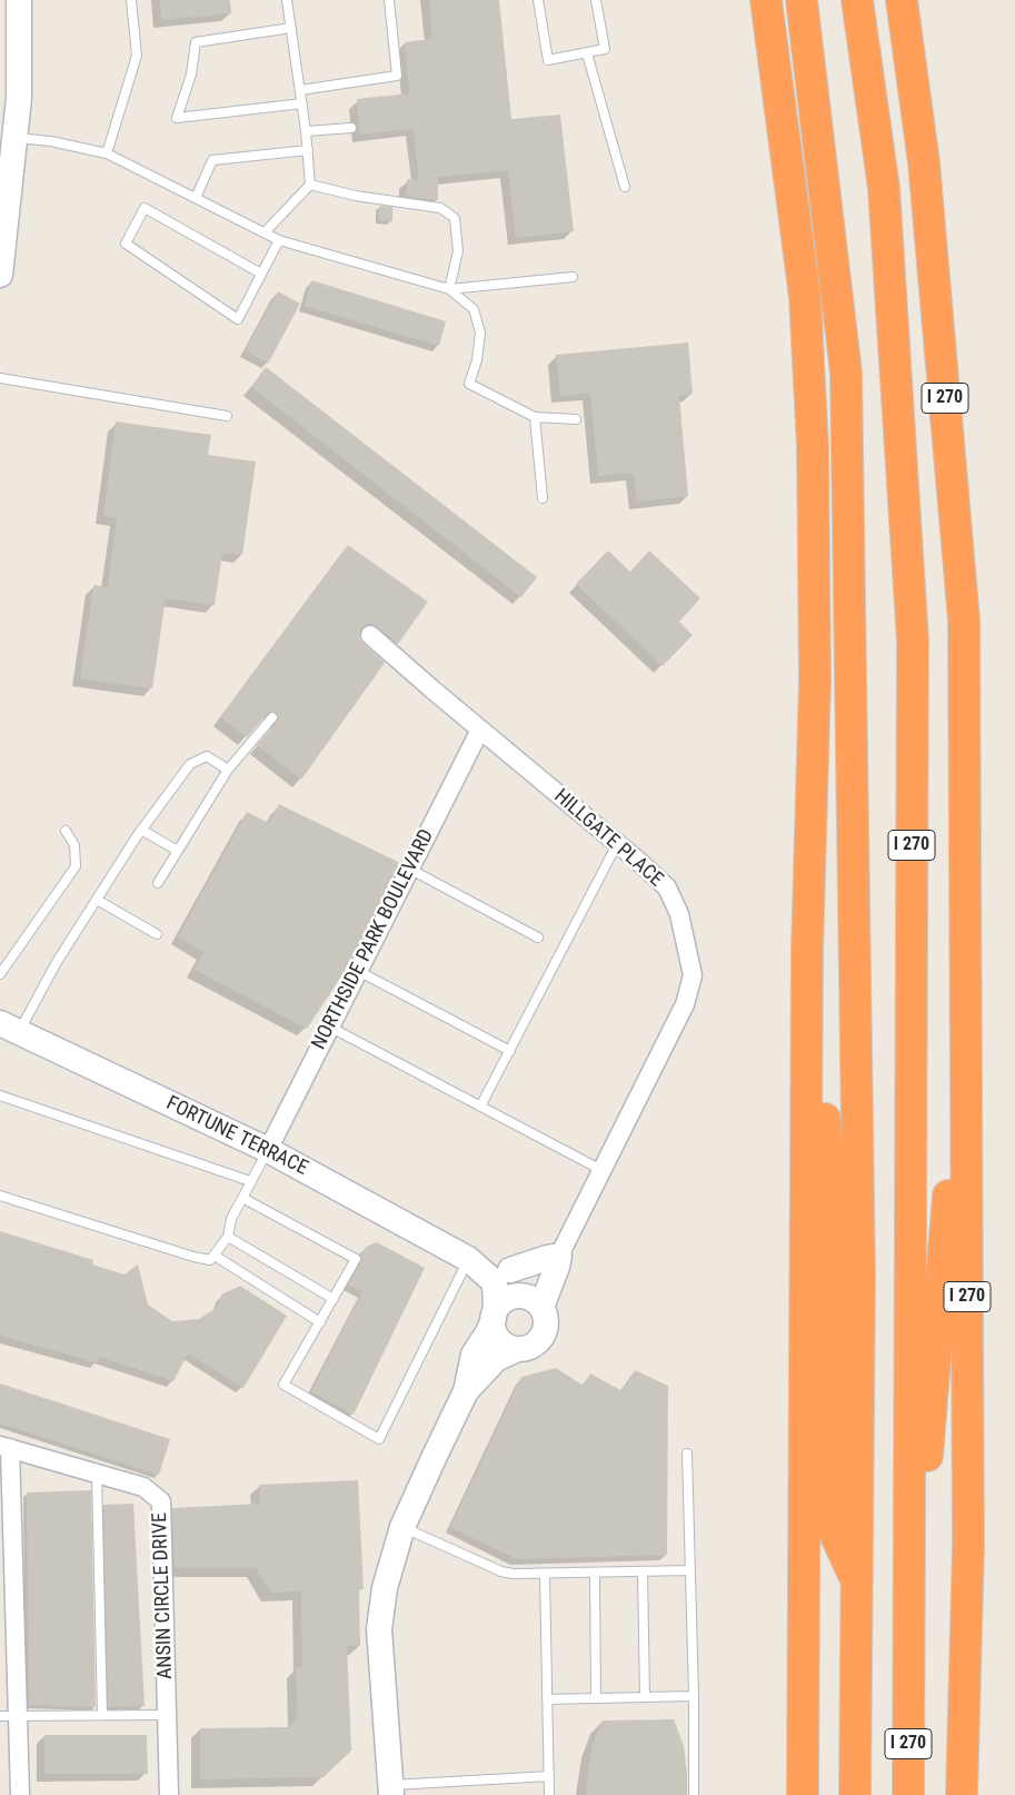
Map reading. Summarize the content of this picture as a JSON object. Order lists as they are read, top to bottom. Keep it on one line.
{"streets":{"highway":["I 270"],"street":["HILLGATE PLACE","NORTHSIDE PARK BOULEVARD","FORTUNE TERRACE","ANSIN CIRCLE DRIVE"]},"crossings":[["HILLGATE PLACE","NORTHSIDE PARK BOULEVARD"],["NORTHSIDE PARK BOULEVARD","FORTUNE TERRACE"]]}
